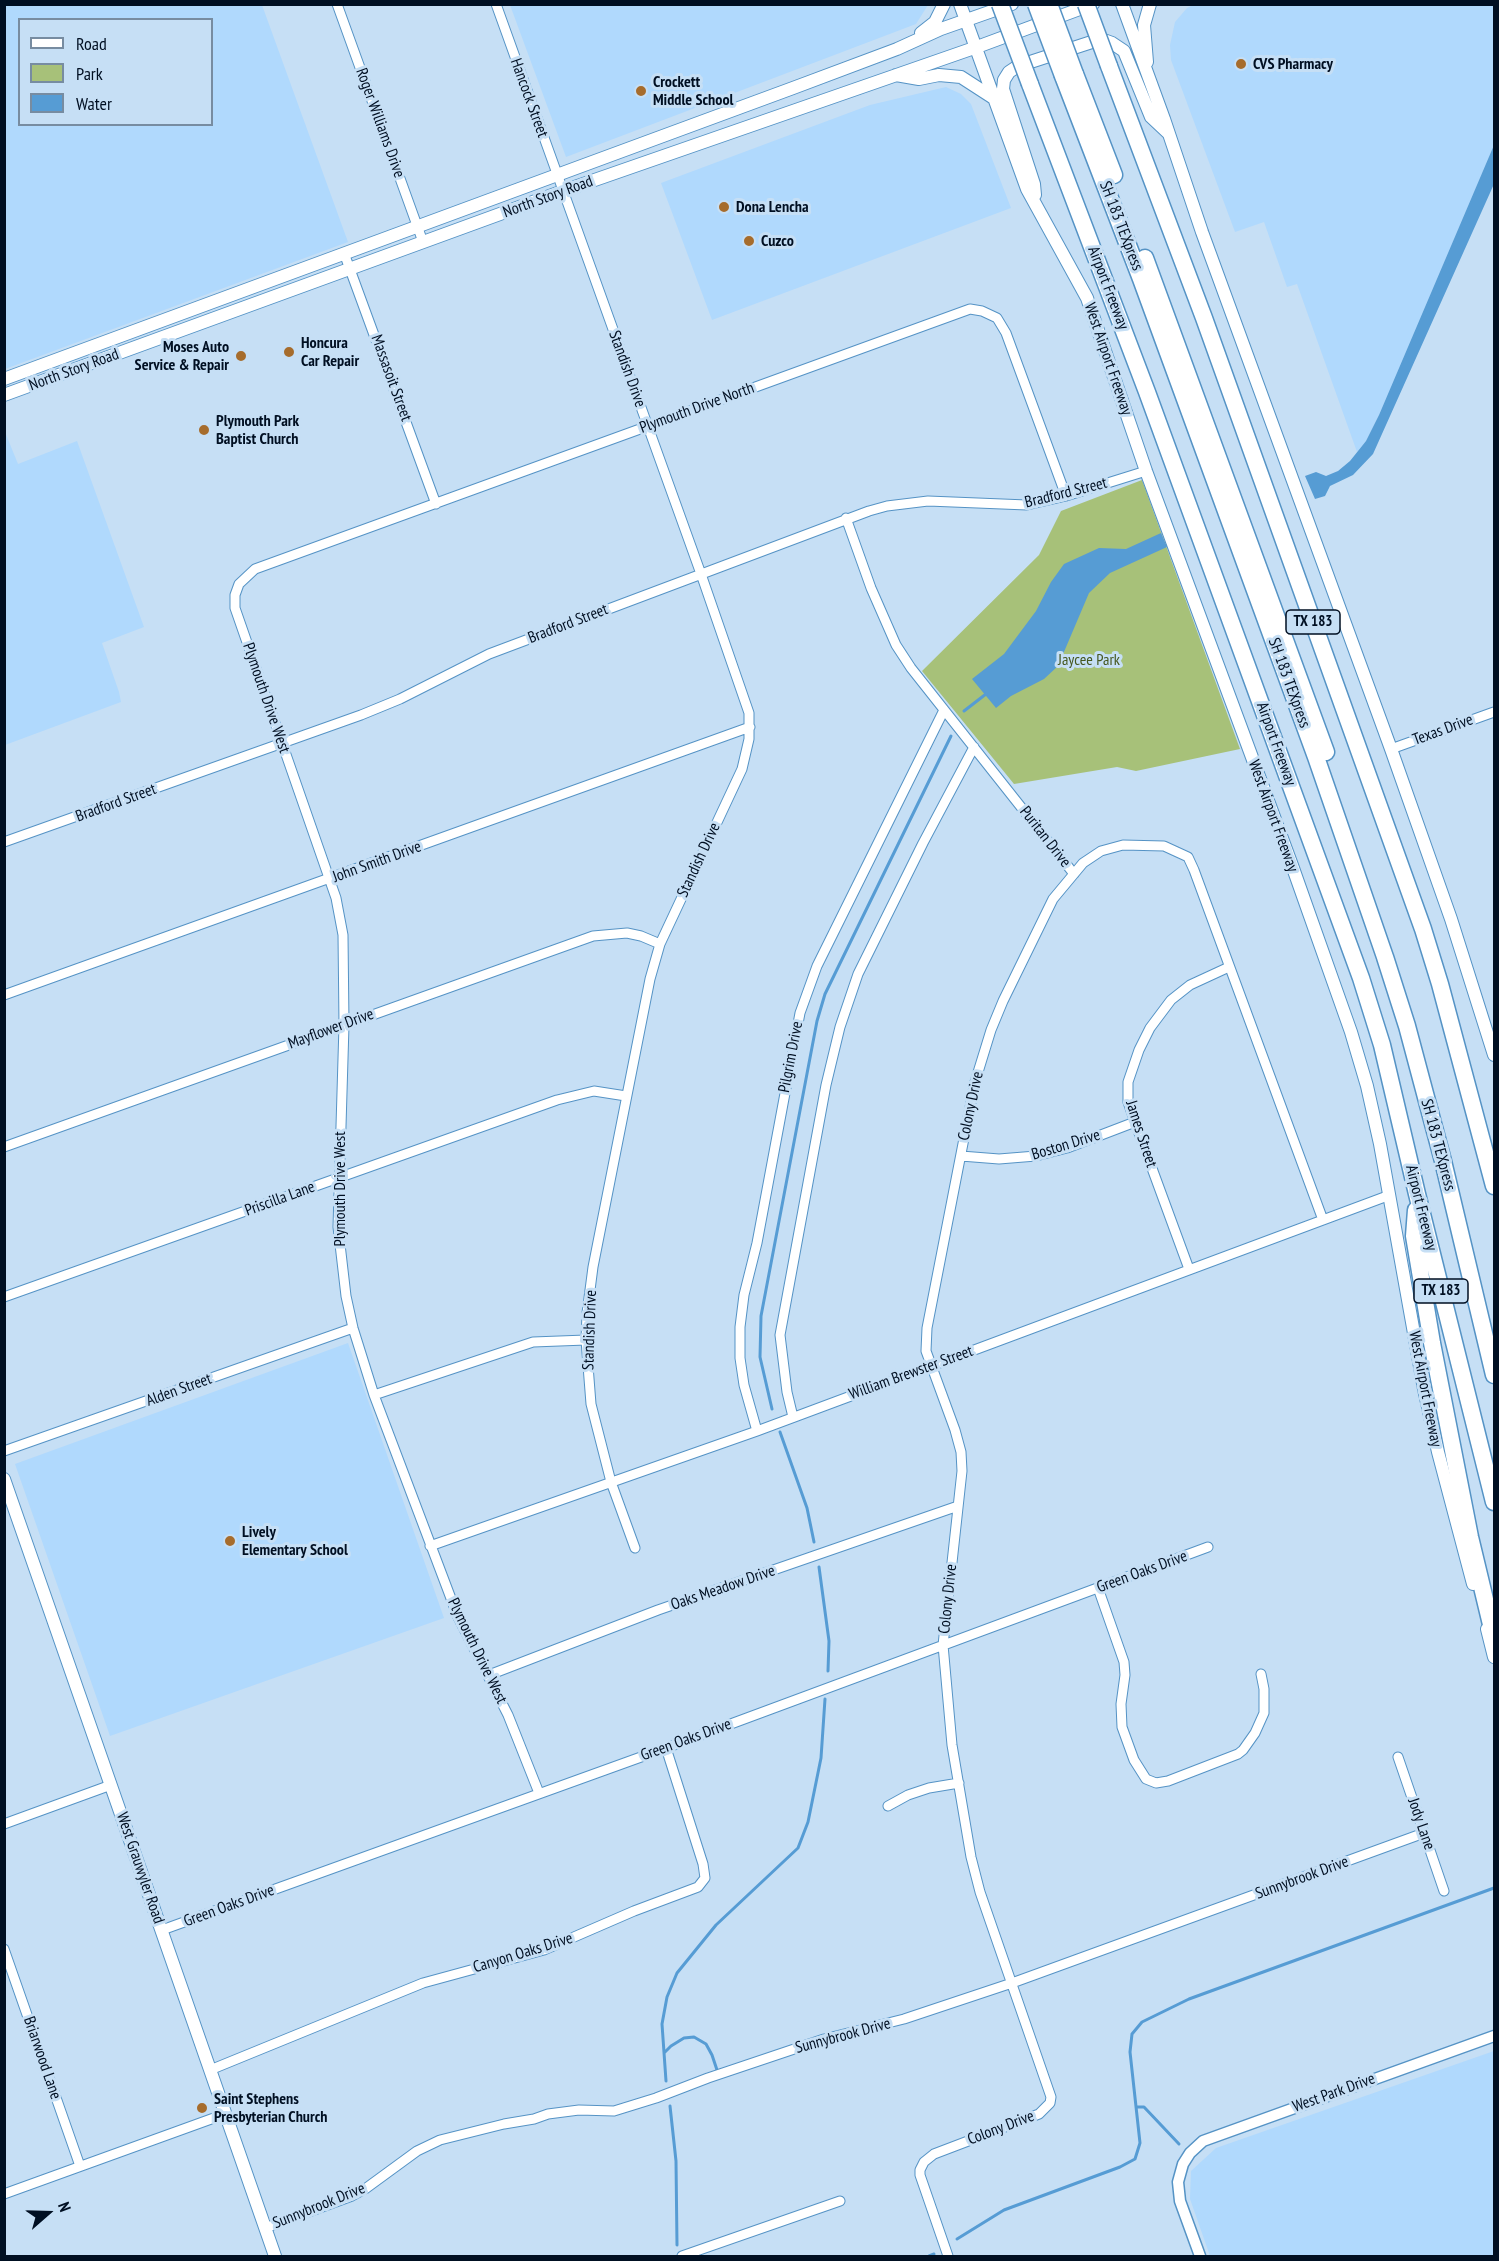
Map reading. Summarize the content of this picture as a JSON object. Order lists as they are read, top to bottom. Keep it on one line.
{"streets":{"highway":["SH 183 TEXpress","Airport Freeway","TX 183"],"main road":["North Story Road","West Airport Freeway","West Grauwyler Road"],"street":["Hancock Street","Roger Williams Drive","Standish Drive","Massasoit Street","Plymouth Drive North","Bradford Street","Plymouth Drive West","Texas Drive","Puritan Drive","John Smith Drive","Mayflower Drive","Pilgrim Drive","Colony Drive","James Street","Boston Drive","Priscilla Lane","William Brewster Street","Alden Street","Green Oaks Drive","Oaks Meadow Drive","Jody Lane","Sunnybrook Drive","Canyon Oaks Drive","Briarwood Lane","West Park Drive"]},"crossings":[["Hancock Street","North Story Road"],["Hancock Street","Standish Drive"],["Roger Williams Drive","North Story Road"],["North Story Road","West Airport Freeway"],["North Story Road","Standish Drive"],["North Story Road","Massasoit Street"],["West Airport Freeway","Bradford Street"],["West Airport Freeway","William Brewster Street"],["Standish Drive","Plymouth Drive North"],["Standish Drive","Bradford Street"],["Standish Drive","John Smith Drive"],["Standish Drive","Mayflower Drive"],["Standish Drive","Priscilla Lane"],["Standish Drive","William Brewster Street"],["Massasoit Street","Plymouth Drive North"],["Plymouth Drive North","Bradford Street"],["Plymouth Drive North","Plymouth Drive West"],["Bradford Street","Plymouth Drive West"],["Bradford Street","Puritan Drive"],["Plymouth Drive West","John Smith Drive"],["Plymouth Drive West","Mayflower Drive"],["Plymouth Drive West","Priscilla Lane"],["Plymouth Drive West","William Brewster Street"],["Plymouth Drive West","Alden Street"],["Plymouth Drive West","Green Oaks Drive"],["Plymouth Drive West","Oaks Meadow Drive"],["Puritan Drive","Pilgrim Drive"],["Puritan Drive","Colony Drive"],["Puritan Drive","James Street"],["Puritan Drive","William Brewster Street"],["Pilgrim Drive","William Brewster Street"],["Colony Drive","Boston Drive"],["Colony Drive","William Brewster Street"],["Colony Drive","Green Oaks Drive"],["Colony Drive","Oaks Meadow Drive"],["Colony Drive","Sunnybrook Drive"],["James Street","Boston Drive"],["James Street","William Brewster Street"],["Green Oaks Drive","West Grauwyler Road"],["Green Oaks Drive","Canyon Oaks Drive"],["Jody Lane","Sunnybrook Drive"],["West Grauwyler Road","Sunnybrook Drive"],["West Grauwyler Road","Canyon Oaks Drive"]],"parks":["Jaycee Park"],"places":["CVS Pharmacy","Crockett Middle School","Dona Lencha","Cuzco","Honcura Car Repair","Moses Auto Service & Repair","Plymouth Park Baptist Church","Lively Elementary School","Saint Stephens Presbyterian Church"],"legend":["Road","Park","Water"],"north":"right"}
